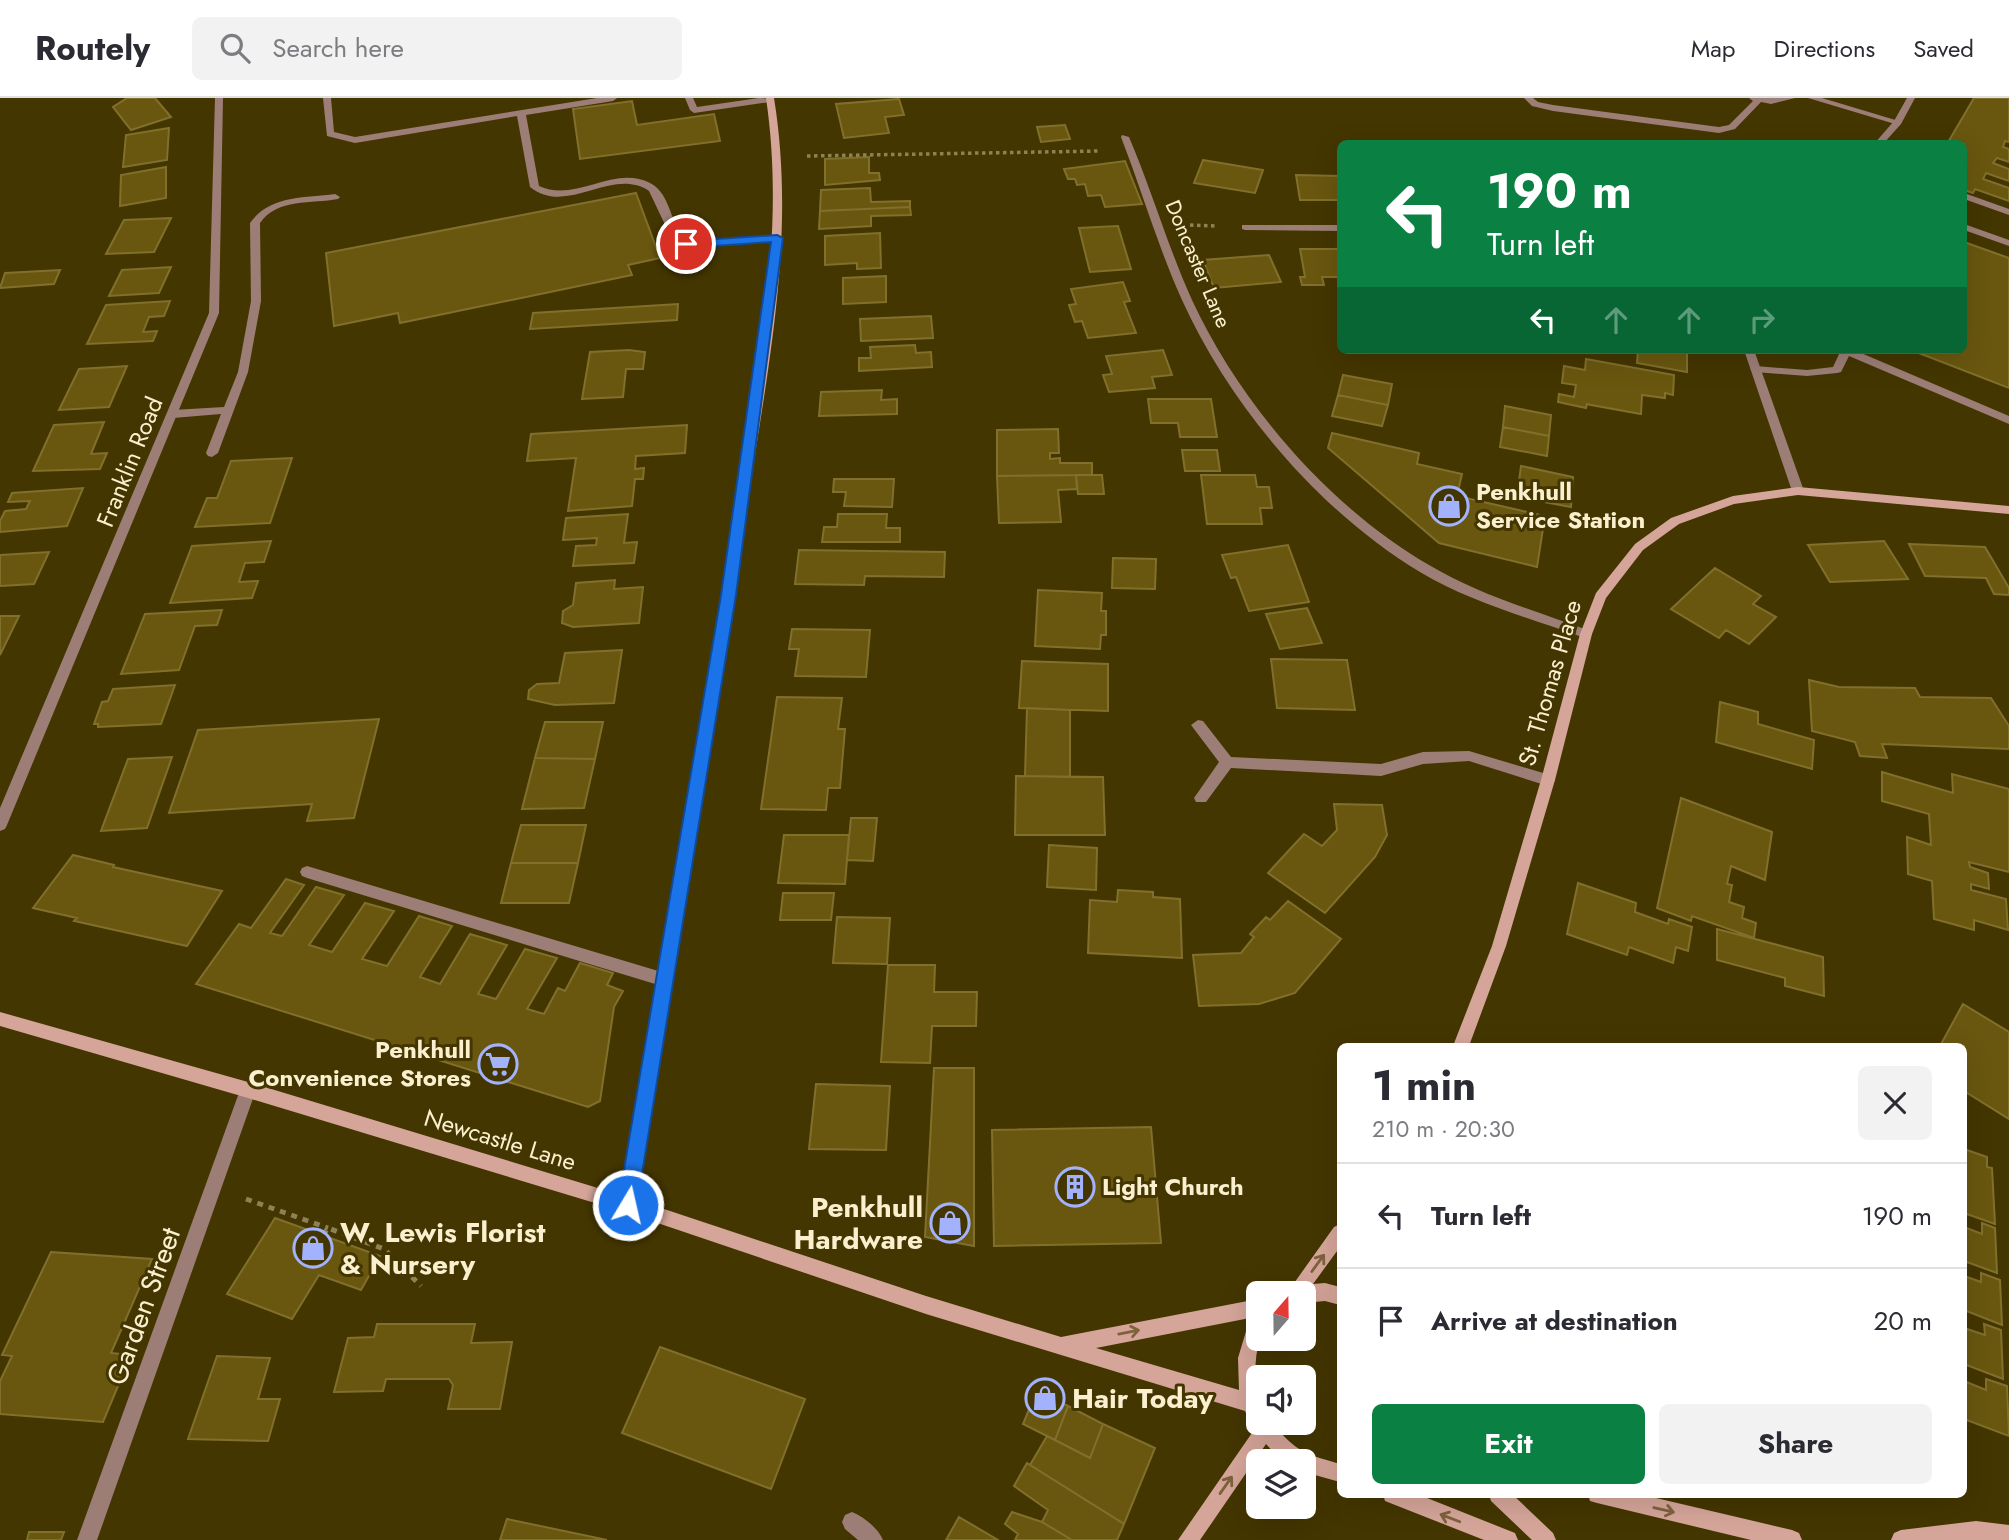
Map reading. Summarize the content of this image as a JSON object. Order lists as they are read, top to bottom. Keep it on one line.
{"streets":{"street":["Doncaster Lane","Franklin Road","St. Thomas Place","Newcastle Lane","Garden Street"]},"crossings":[["Doncaster Lane","St. Thomas Place"],["Newcastle Lane","Garden Street"]],"places":{"shop":["Penkhull Service Station","Penkhull Hardware","W. Lewis Florist & Nursery","Hair Today"],"supermarket":["Penkhull Convenience Stores"],"building":["Light Church"]},"north":"top","page":{"header":"Routely","search":"Search here","nav":["Map","Directions","Saved"],"turn":["190 m","Turn left"],"heading":["1 min","210 m · 20:30"],"list":[{"name":"Turn left","value":"190 m"},{"name":"Arrive at destination","value":"20 m"}],"buttons":["Exit","Share"]}}
